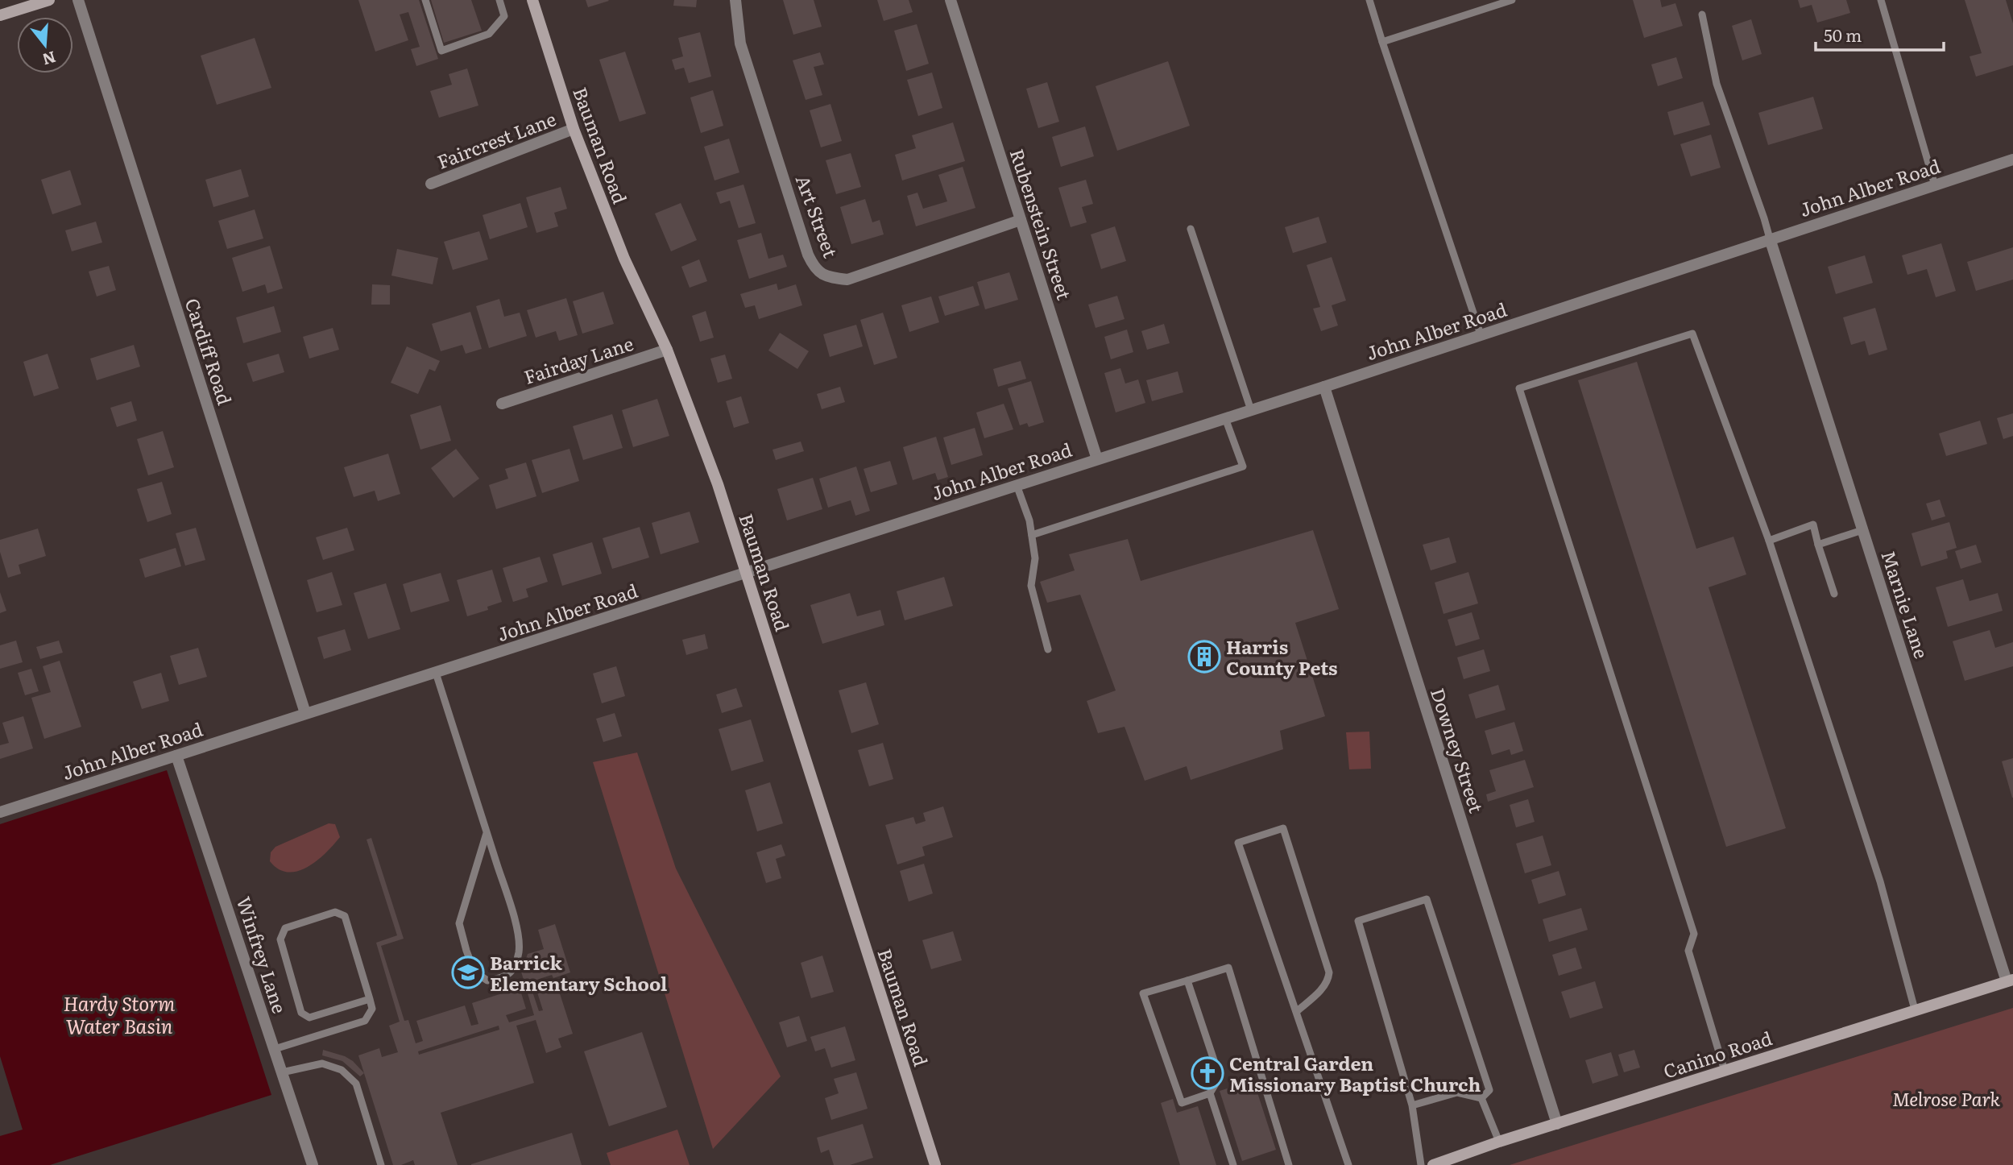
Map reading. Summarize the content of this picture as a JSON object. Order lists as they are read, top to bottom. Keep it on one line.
{"streets":{"street":["Faircrest Lane","Bauman Road","John Alber Road","Art Street","Rubenstein Street","Cardiff Road","Fairday Lane","Marnie Lane","Downey Street","Winfrey Lane","Canino Road"]},"crossings":[["Faircrest Lane","Bauman Road"],["Bauman Road","John Alber Road"],["Bauman Road","Fairday Lane"],["John Alber Road","Rubenstein Street"],["John Alber Road","Cardiff Road"],["John Alber Road","Marnie Lane"],["John Alber Road","Downey Street"],["John Alber Road","Winfrey Lane"],["Art Street","Rubenstein Street"],["Marnie Lane","Canino Road"],["Downey Street","Canino Road"]],"water":["Hardy Storm Water Basin"],"parks":["Melrose Park"],"places":{"building":["Harris County Pets"],"school or university":["Barrick Elementary School"],"church":["Central Garden Missionary Baptist Church"]},"scale_bar":"50 m","north":"bottom"}
